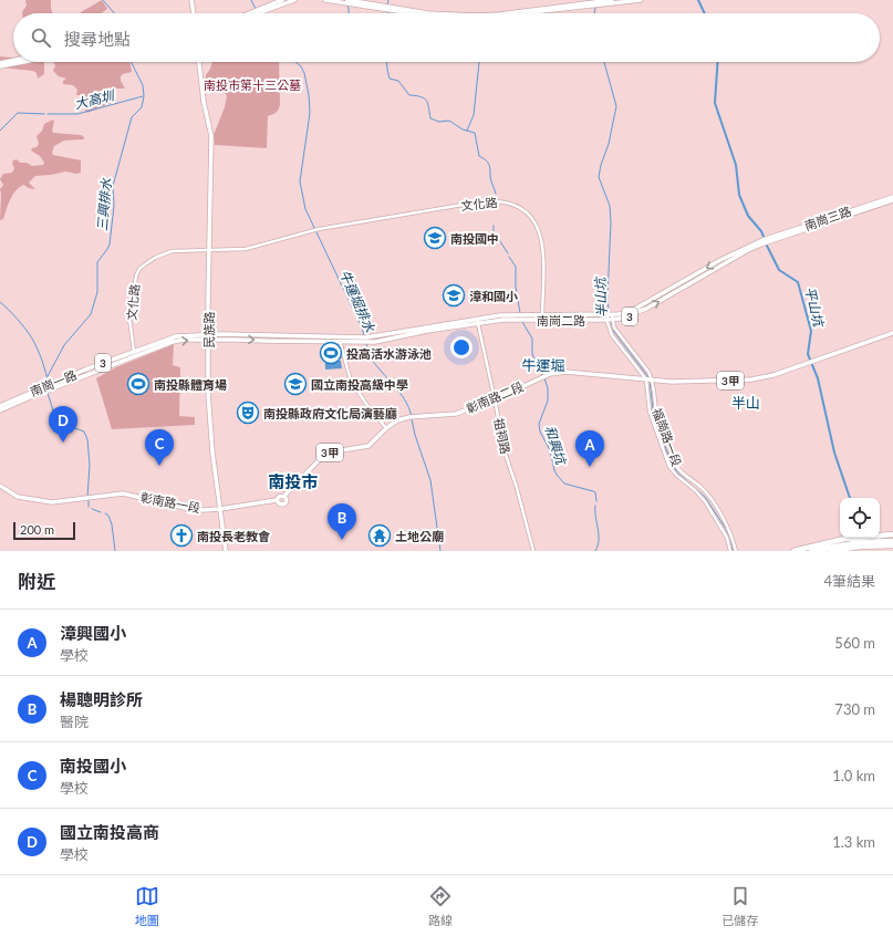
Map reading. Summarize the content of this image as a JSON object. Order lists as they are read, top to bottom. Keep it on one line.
{"streets":{"main road":["南崗三路","3","南崗二路","民族路","3甲","南崗一路","彰南路二段","彰南路一段"],"street":["文化路","祖祠路","福崗路一段"]},"crossings":[["文化路","南崗二路"],["文化路","民族路"],["文化路","南崗一路"],["南崗三路","南崗二路"],["3","南崗二路"],["3","民族路"],["3","南崗一路"],["南崗二路","祖祠路"],["南崗二路","福崗路一段"],["民族路","南崗一路"],["民族路","彰南路一段"],["彰南路二段","祖祠路"],["彰南路二段","福崗路一段"],["彰南路二段","彰南路一段"]],"districts":["牛運堀","半山","南投市"],"water":["大高圳","三興排水","半山坑","牛運堀排水","平山坑","和興坑"],"parks":["南投市第十三公墓"],"places":{"school or university":["南投國中","漳和國小","國立南投高級中學"],"sports":["投高活水游泳池","南投縣體育場"],"theatre":["南投縣政府文化局演藝廳"],"church":["南投長老教會"],"temple":["土地公廟"]},"scale_bar":"200 m","page":{"search":"搜尋地點","pins":["D","C","A","B"],"scale":"200 m","heading":["附近","4筆結果"],"list":[{"mark":"A","name":"漳興國小","note":"學校","value":"560 m"},{"mark":"B","name":"楊聰明診所","note":"醫院","value":"730 m"},{"mark":"C","name":"南投國小","note":"學校","value":"1.0 km"},{"mark":"D","name":"國立南投高商","note":"學校","value":"1.3 km"}],"nav":["地圖","路線","已儲存"]}}
